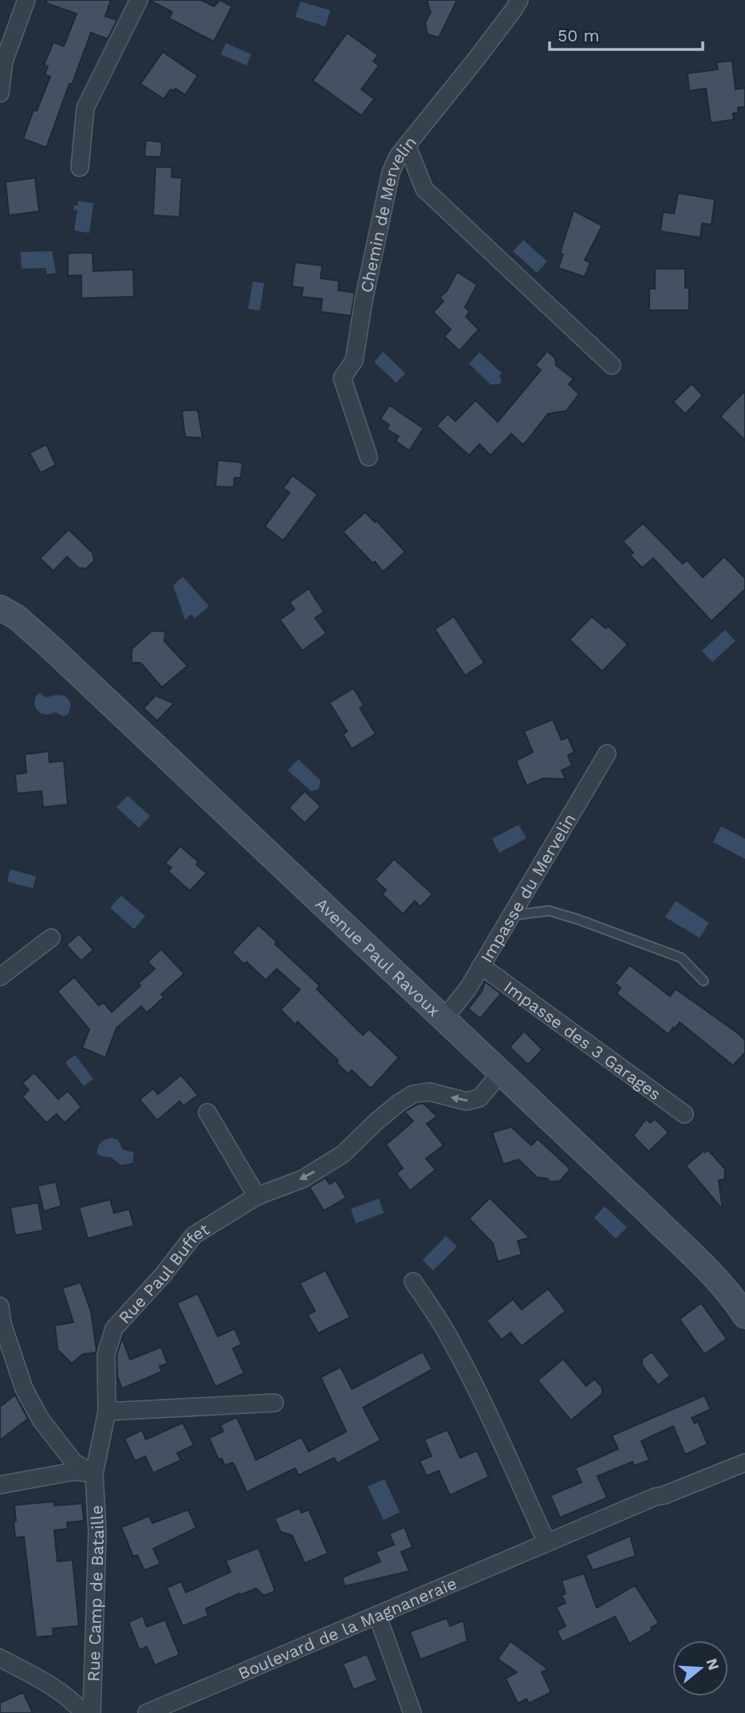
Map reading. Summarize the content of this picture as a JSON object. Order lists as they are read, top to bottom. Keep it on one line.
{"streets":{"street":["Chemin de Mervelin","Impasse du Mervelin","Avenue Paul Ravoux","Impasse des 3 Garages","Rue Paul Buffet","Rue Camp de Bataille","Boulevard de la Magnaneraie"]},"crossings":[["Impasse du Mervelin","Avenue Paul Ravoux"],["Impasse du Mervelin","Impasse des 3 Garages"],["Avenue Paul Ravoux","Rue Paul Buffet"],["Rue Paul Buffet","Rue Camp de Bataille"]],"one_way":["Rue Paul Buffet"],"scale_bar":"50 m","north":"right"}
